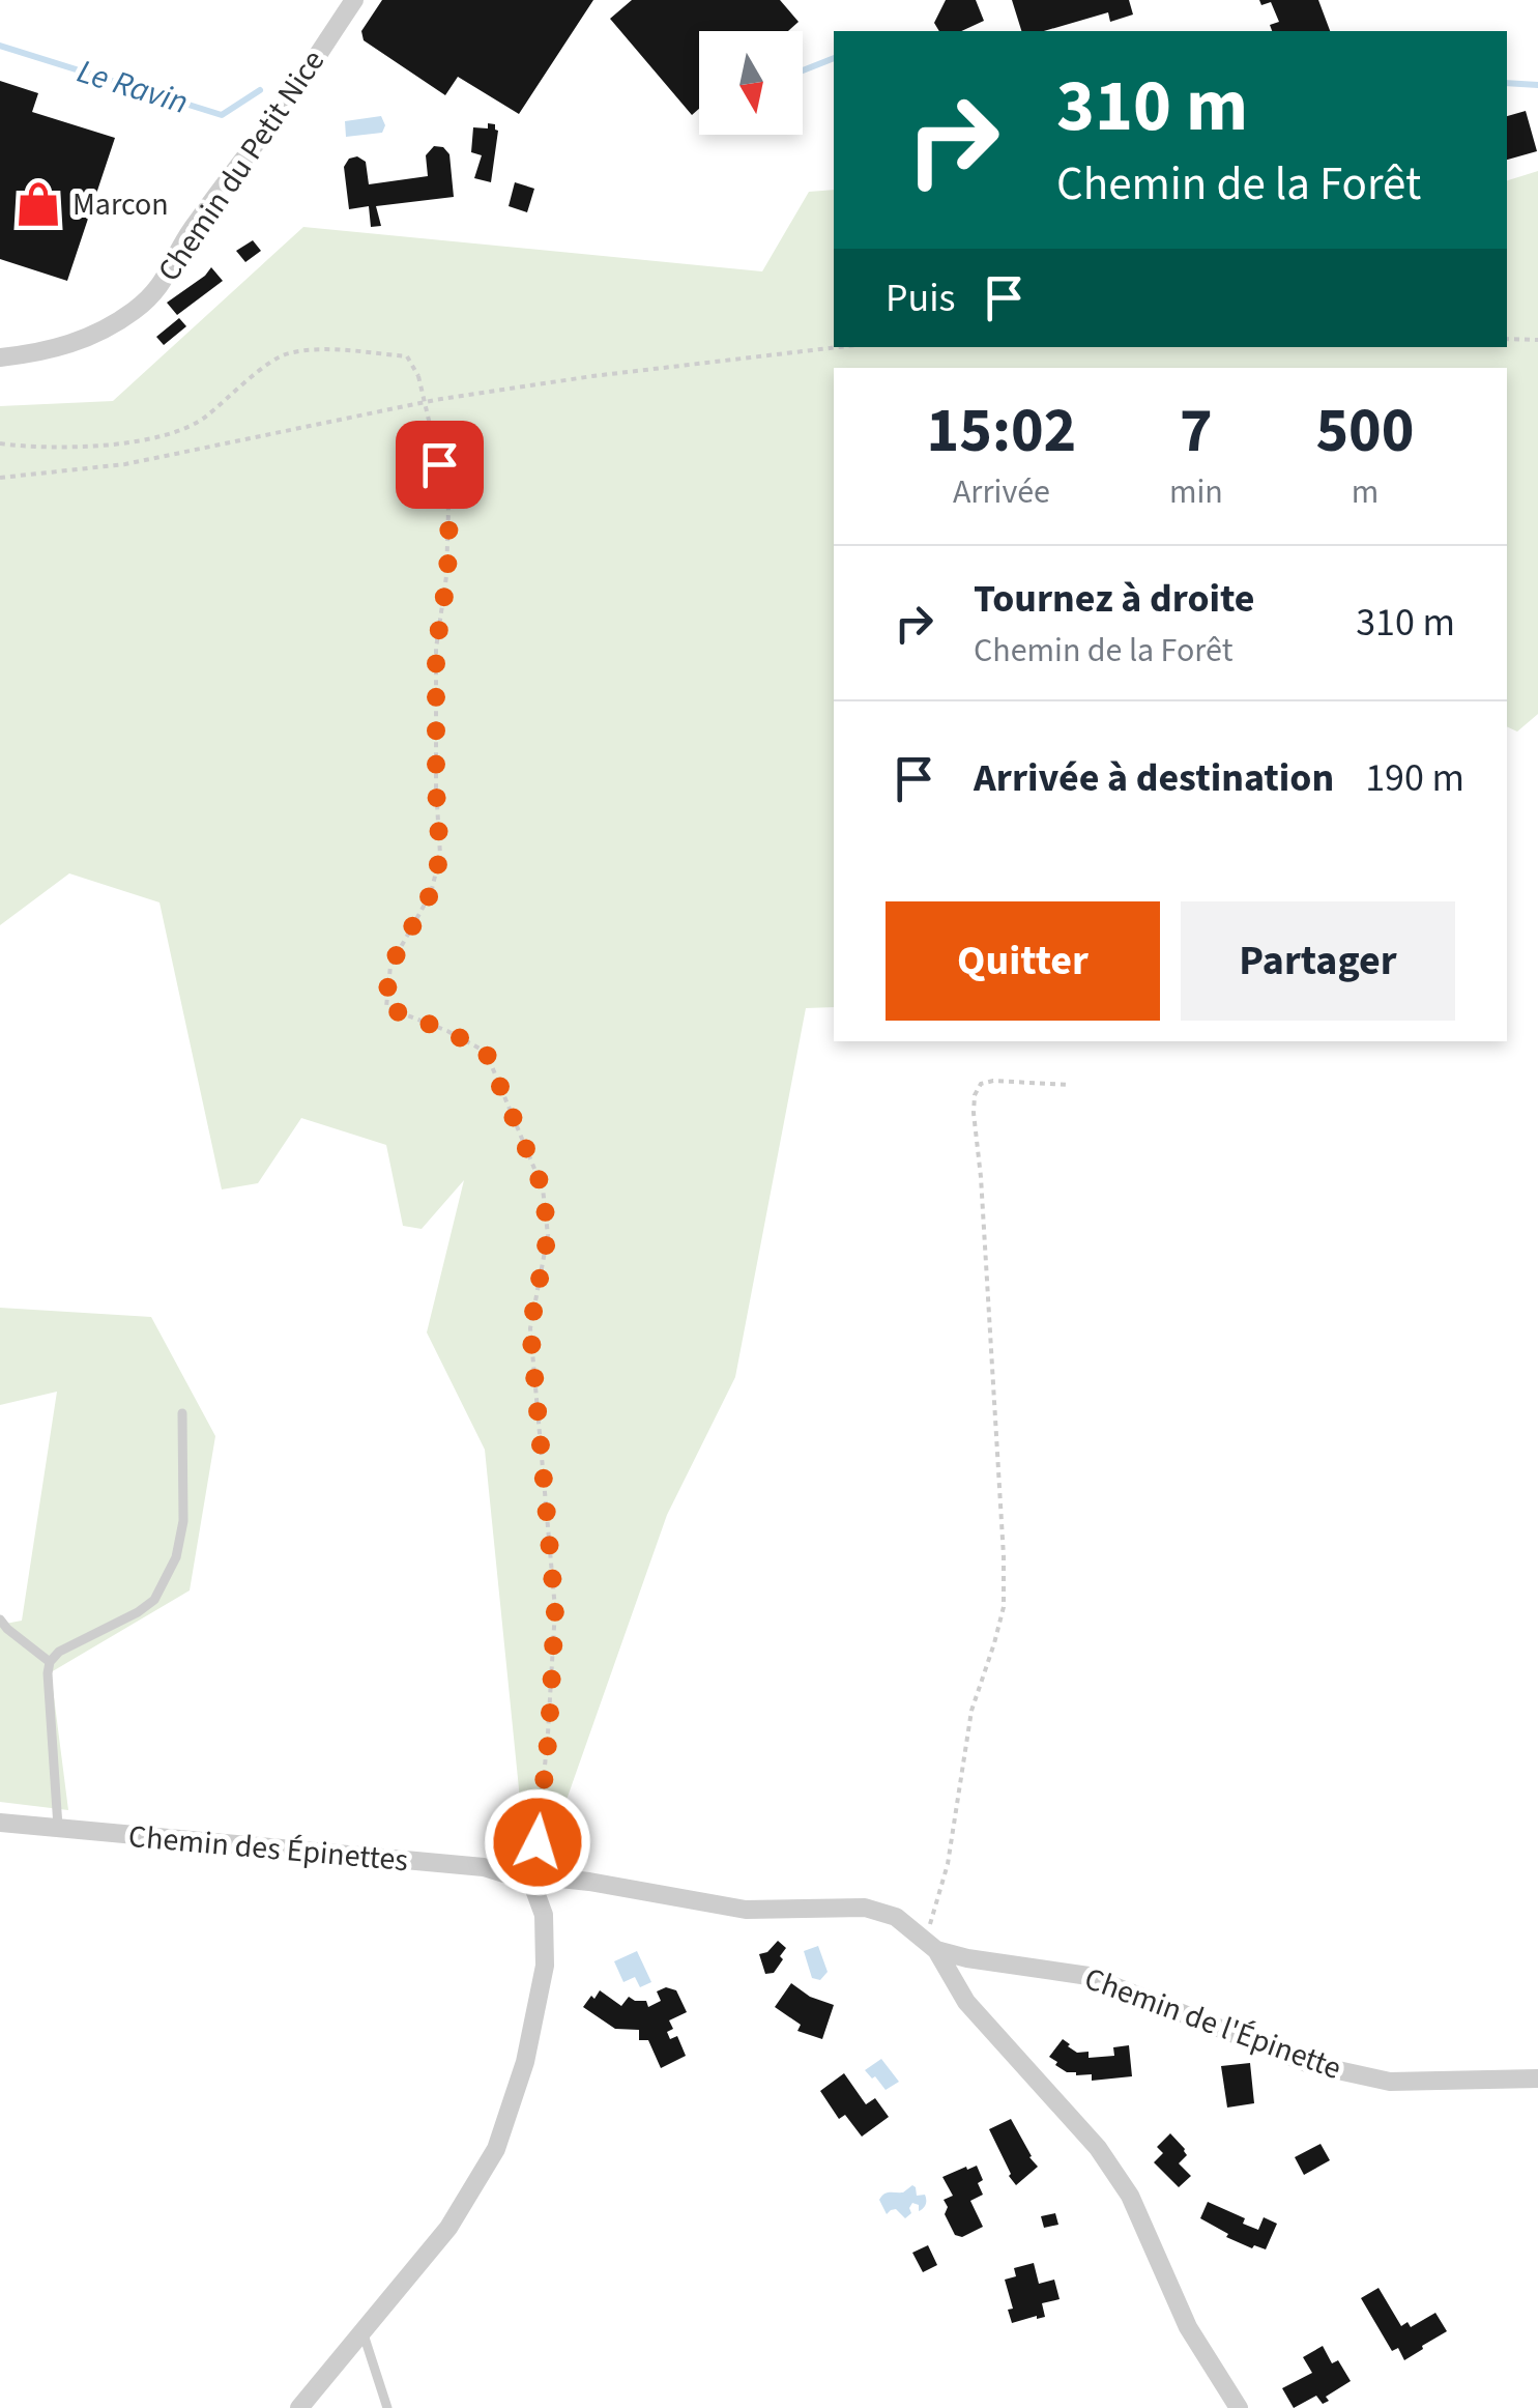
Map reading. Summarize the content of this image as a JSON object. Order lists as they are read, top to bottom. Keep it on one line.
{"streets":{"street":["Chemin du Petit Nice","Chemin des Épinettes","Chemin de l'Épinette"]},"water":["Le Ravin"],"places":{"shop":["Marcon"]},"north":"bottom","page":{"turn":["310 m","Chemin de la Forêt"],"then":"Puis","eta":["15:02","Arrivée","7","min","500","m"],"list":[{"name":"Tournez à droite","note":"Chemin de la Forêt","value":"310 m"},{"name":"Arrivée à destination","value":"190 m"}],"buttons":["Quitter","Partager"]}}
